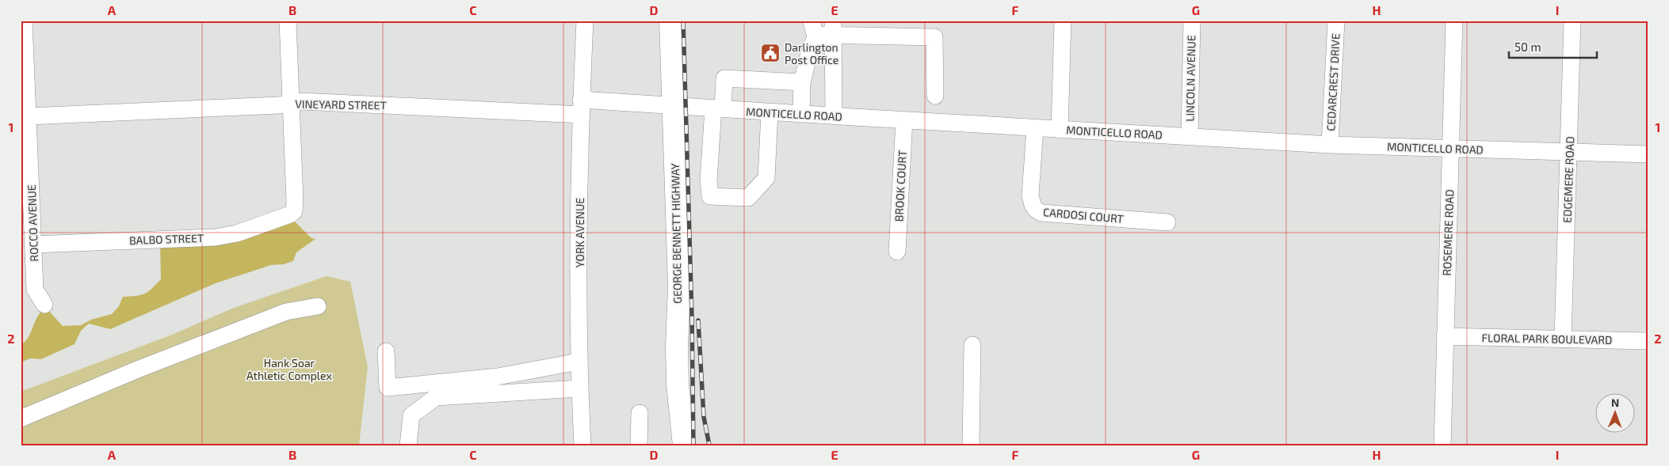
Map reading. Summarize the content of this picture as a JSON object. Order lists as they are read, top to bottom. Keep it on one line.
{"streets":{"main road":["GEORGE BENNETT HIGHWAY"],"street":["LINCOLN AVENUE","CEDARCREST DRIVE","VINEYARD STREET","MONTICELLO ROAD","EDGEMERE ROAD","BROOK COURT","CARDOSI COURT","ROCCO AVENUE","YORK AVENUE","ROSEMERE ROAD","BALBO STREET","FLORAL PARK BOULEVARD"]},"crossings":[["LINCOLN AVENUE","MONTICELLO ROAD"],["CEDARCREST DRIVE","MONTICELLO ROAD"],["VINEYARD STREET","MONTICELLO ROAD"],["VINEYARD STREET","ROCCO AVENUE"],["VINEYARD STREET","YORK AVENUE"],["VINEYARD STREET","BALBO STREET"],["MONTICELLO ROAD","EDGEMERE ROAD"],["MONTICELLO ROAD","BROOK COURT"],["MONTICELLO ROAD","CARDOSI COURT"],["MONTICELLO ROAD","YORK AVENUE"],["MONTICELLO ROAD","ROSEMERE ROAD"],["MONTICELLO ROAD","GEORGE BENNETT HIGHWAY"],["EDGEMERE ROAD","FLORAL PARK BOULEVARD"],["ROCCO AVENUE","BALBO STREET"],["ROSEMERE ROAD","FLORAL PARK BOULEVARD"]],"parks":["Hank Soar Athletic Complex"],"places":{"public building":["Darlington Post Office"]},"scale_bar":"50 m","north":"top","grid":{"columns":["A","B","C","D","E","F","G","H","I"],"rows":["1","2"]}}
